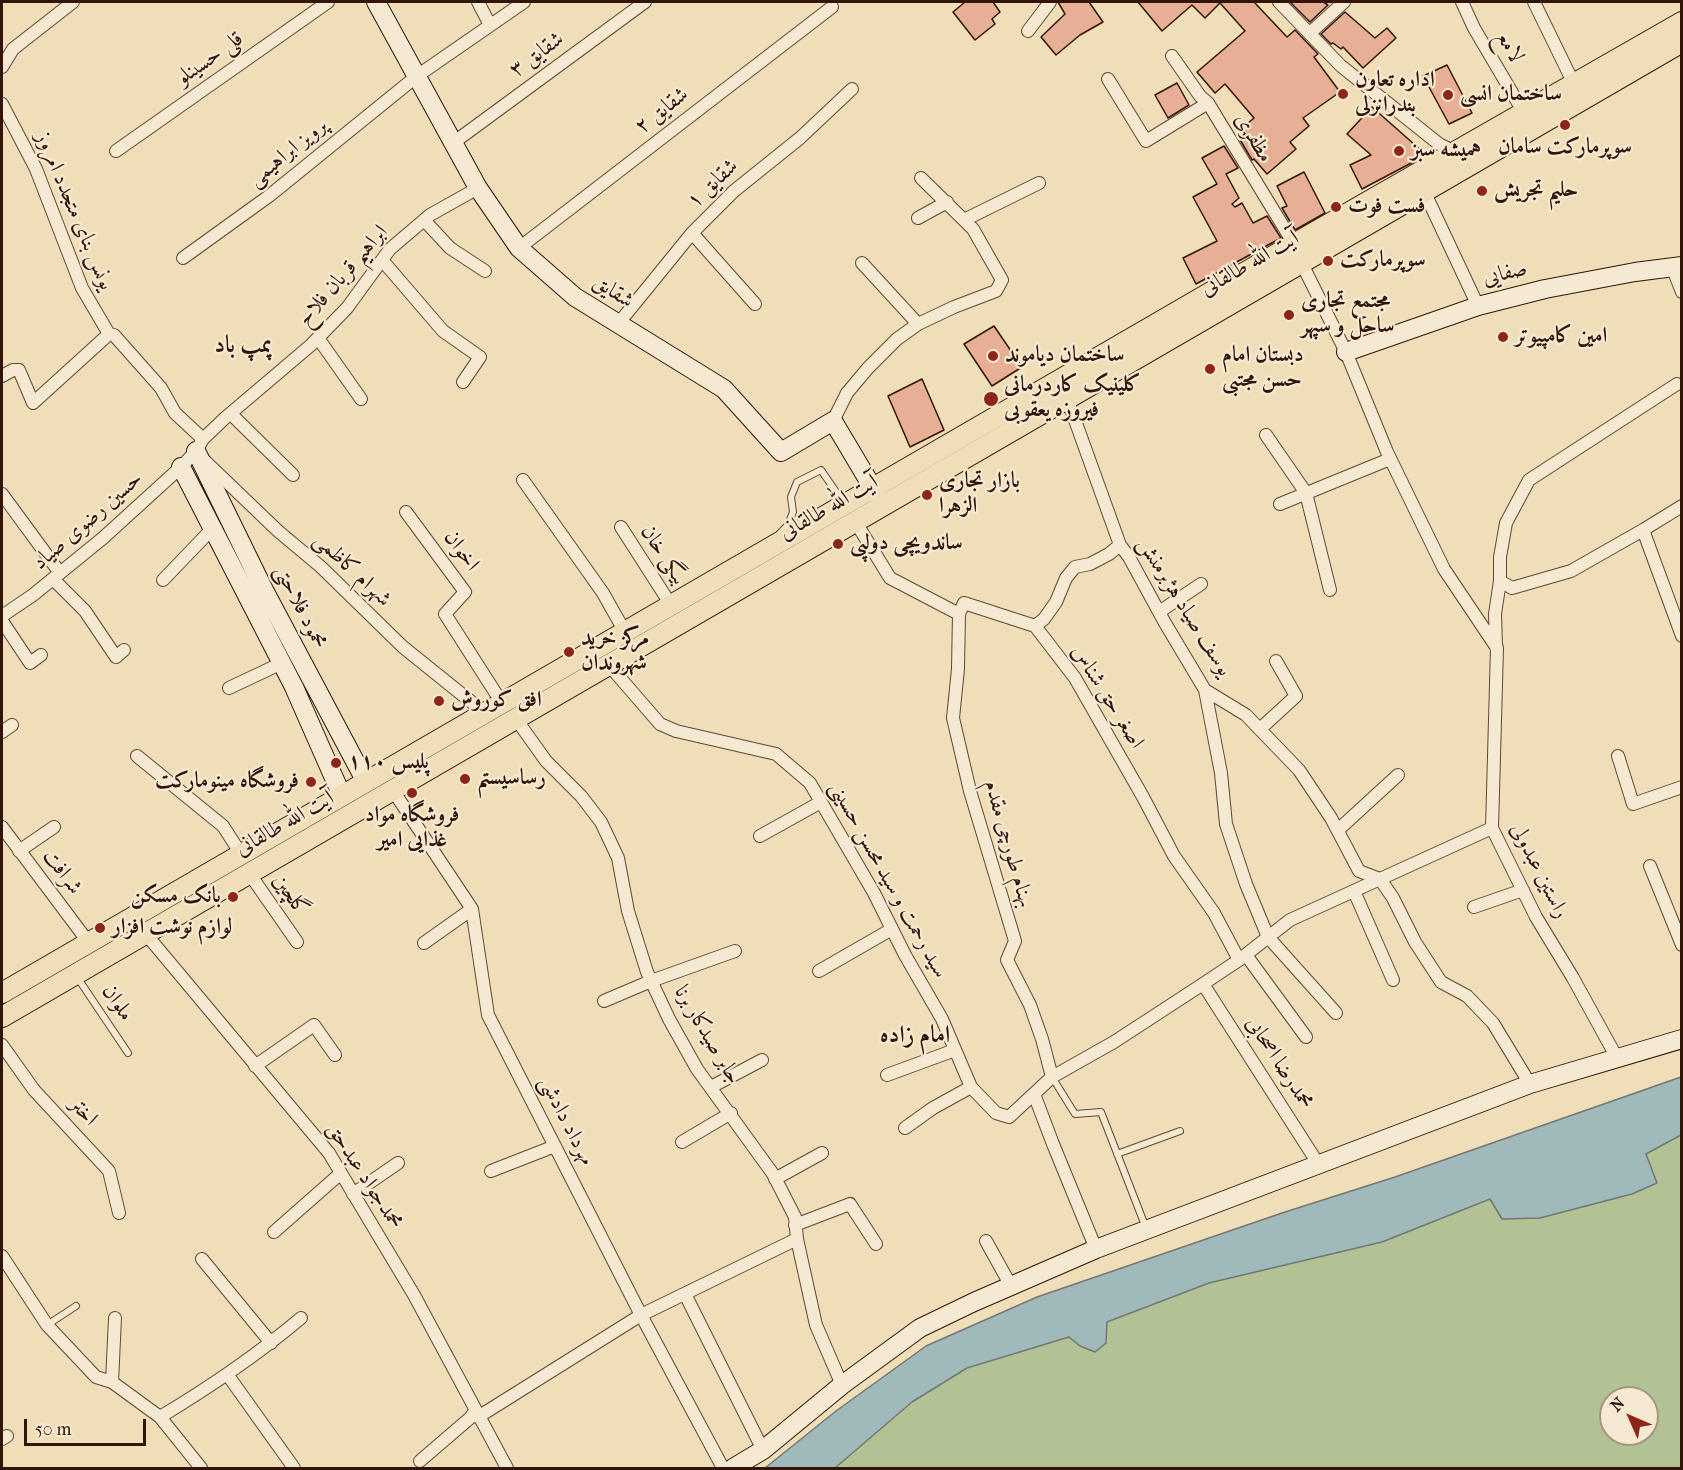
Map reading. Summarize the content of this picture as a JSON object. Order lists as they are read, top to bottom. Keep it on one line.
{"streets":{"main road":["آیت الله طالقانی"],"street":["لامع","شقایق ۳","قلی حسینلو","شقایق ۲","مظفری","پرویز ابراهیمی","شقایق ۱","یونس بنای متجدد امروز","صفایی","ابراهیم قربان فلاح","شقایق","حسین رضوی صیاد","اخوان","بیگی خان","شهرام کاظمی","محمود فلاحتی","یوسف صیاد هژبرمنش","اصغر حق شناس","بهنام طورچی مقدم","راستین عبدولی","شرافت","سید رحمت و سید محسن حسینی","گلچین","جابر صیدکار برنا","محمدرضا اصحابی","اختر","مهرداد دادشی","محمدجواد عبدحق"],"lane":["ملوان"]},"crossings":[["لامع","آیت الله طالقانی"],["شقایق ۳","شقایق"],["شقایق ۲","شقایق"],["مظفری","آیت الله طالقانی"],["پرویز ابراهیمی","شقایق"],["شقایق ۱","شقایق"],["یونس بنای متجدد امروز","ابراهیم قربان فلاح"],["یونس بنای متجدد امروز","حسین رضوی صیاد"],["یونس بنای متجدد امروز","شهرام کاظمی"],["یونس بنای متجدد امروز","محمود فلاحتی"],["آیت الله طالقانی","اخوان"],["آیت الله طالقانی","بیگی خان"],["آیت الله طالقانی","شهرام کاظمی"],["آیت الله طالقانی","محمود فلاحتی"],["آیت الله طالقانی","یوسف صیاد هژبرمنش"],["آیت الله طالقانی","شرافت"],["آیت الله طالقانی","سید رحمت و سید محسن حسینی"],["آیت الله طالقانی","گلچین"],["آیت الله طالقانی","ملوان"],["آیت الله طالقانی","جابر صیدکار برنا"],["آیت الله طالقانی","مهرداد دادشی"],["آیت الله طالقانی","محمدجواد عبدحق"],["ابراهیم قربان فلاح","شقایق"],["ابراهیم قربان فلاح","حسین رضوی صیاد"],["ابراهیم قربان فلاح","شهرام کاظمی"],["ابراهیم قربان فلاح","محمود فلاحتی"],["حسین رضوی صیاد","شهرام کاظمی"],["حسین رضوی صیاد","محمود فلاحتی"],["اخوان","شهرام کاظمی"],["شهرام کاظمی","محمود فلاحتی"],["یوسف صیاد هژبرمنش","سید رحمت و سید محسن حسینی"],["اصغر حق شناس","سید رحمت و سید محسن حسینی"],["بهنام طورچی مقدم","سید رحمت و سید محسن حسینی"],["راستین عبدولی","سید رحمت و سید محسن حسینی"],["سید رحمت و سید محسن حسینی","محمدرضا اصحابی"]],"districts":["پمپ باد","امام زاده"],"places":["اداره تعاون بندرانزلی","ساختمان انسی","سوپرمارکت سامان","همیشه سبز","حلیم تجریش","فست فوت","سوپرمارکت","مجتمع تجاری ساحل و سپهر","امین کامپیوتر","ساختمان دیاموند","دبستان امام حسن مجتبی","کلینیک کاردرمانی فیروزه یعقوبی","بازار تجاری الزهرا","ساندویچی دولپی","مرکز خرید شهروندان","افق کوروش","پلیس ۱۱۰","رساسیستم","فروشگاه مینومارکت","فروشگاه مواد غذایی امیر","بانک مسکن","لوازم نوشت افزار"],"scale_bar":"50 m","north":"top left"}
